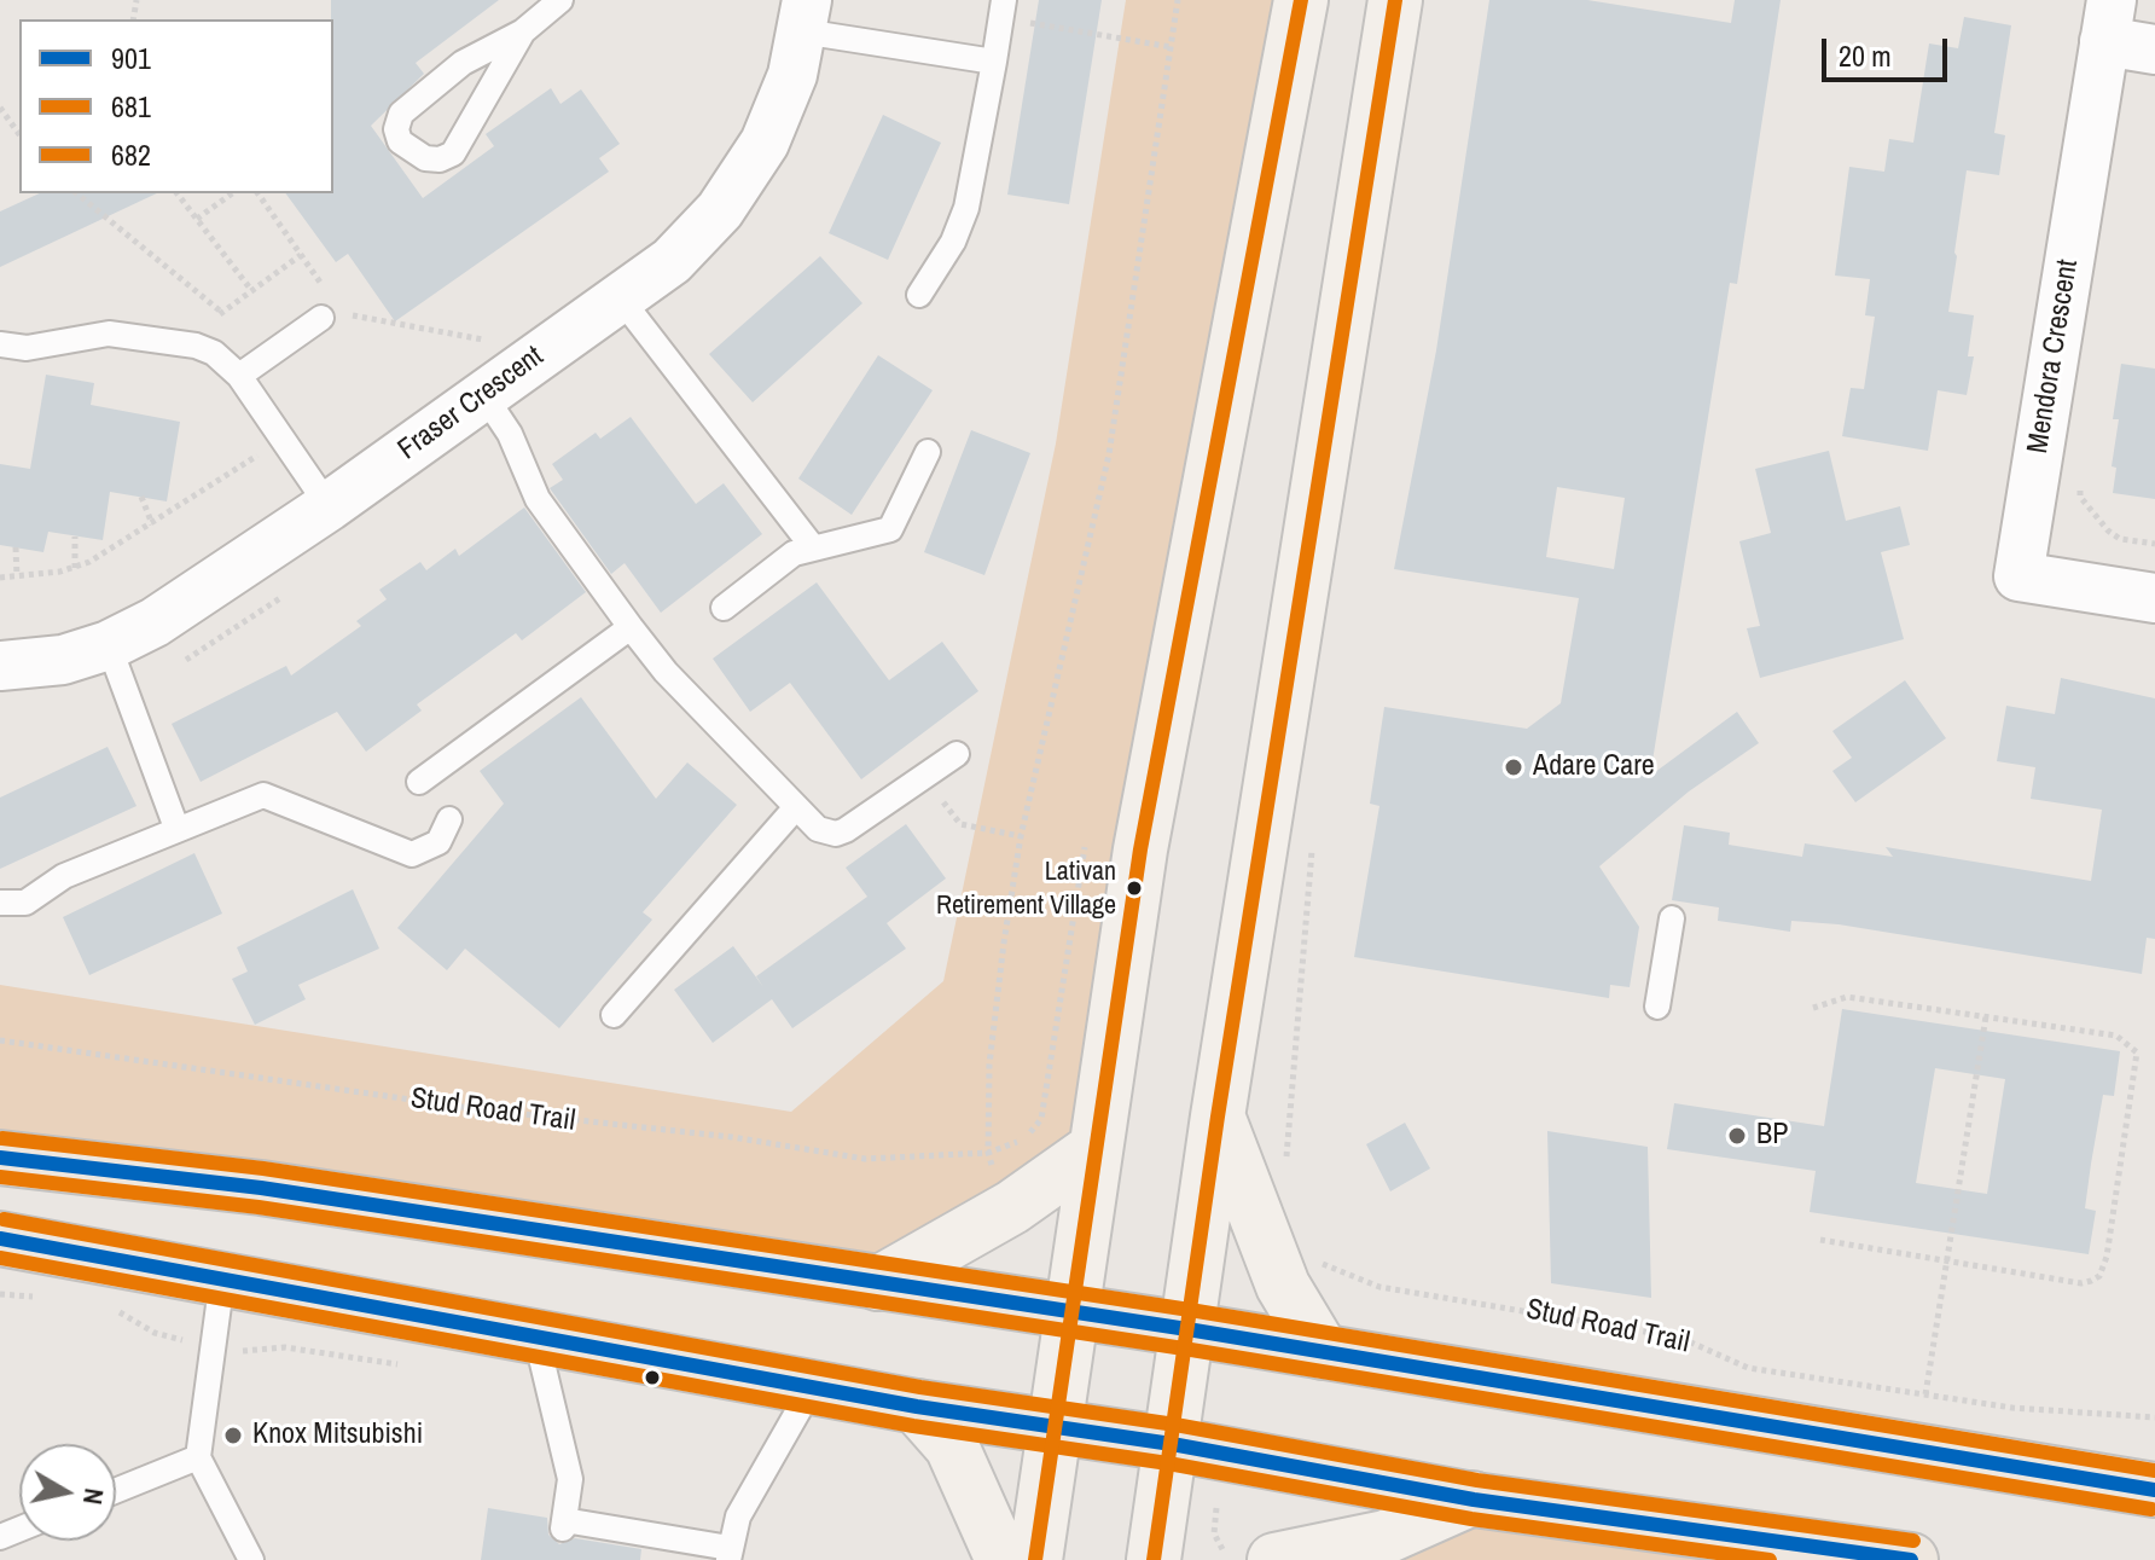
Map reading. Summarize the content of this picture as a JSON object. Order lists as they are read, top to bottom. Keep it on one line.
{"streets":{"street":["Mendora Crescent","Fraser Crescent"],"path":["Stud Road Trail"]},"places":["Adare Care","Lativan Retirement Village","BP","Knox Mitsubishi"],"lines":["transit line 682","transit line 901","transit line 681"],"legend":["901","681","682"],"scale_bar":"20 m","north":"right"}
